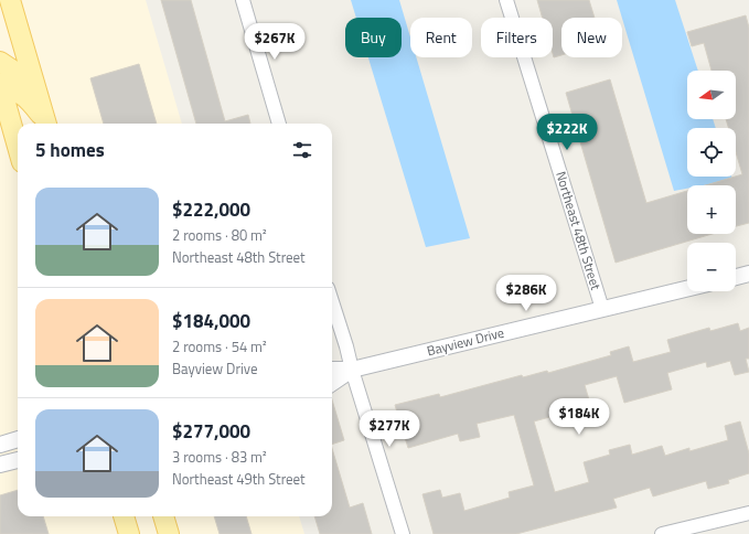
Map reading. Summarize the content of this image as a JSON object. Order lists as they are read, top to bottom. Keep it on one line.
{"streets":{"street":["Northeast 48th Street","Bayview Drive"]},"crossings":[["Northeast 48th Street","Bayview Drive"]],"north":"left","page":{"chip":["Buy","Rent","Filters","New"],"price":["$267K","$222K","$286K","$184K","$277K"],"map_buttons":["+","−"],"heading":"5 homes","list":[{"name":"$222,000","note":"2 rooms · 80 m² · Northeast 48th Street"},{"name":"$184,000","note":"2 rooms · 54 m² · Bayview Drive"},{"name":"$277,000","note":"3 rooms · 83 m² · Northeast 49th Street"}]}}
